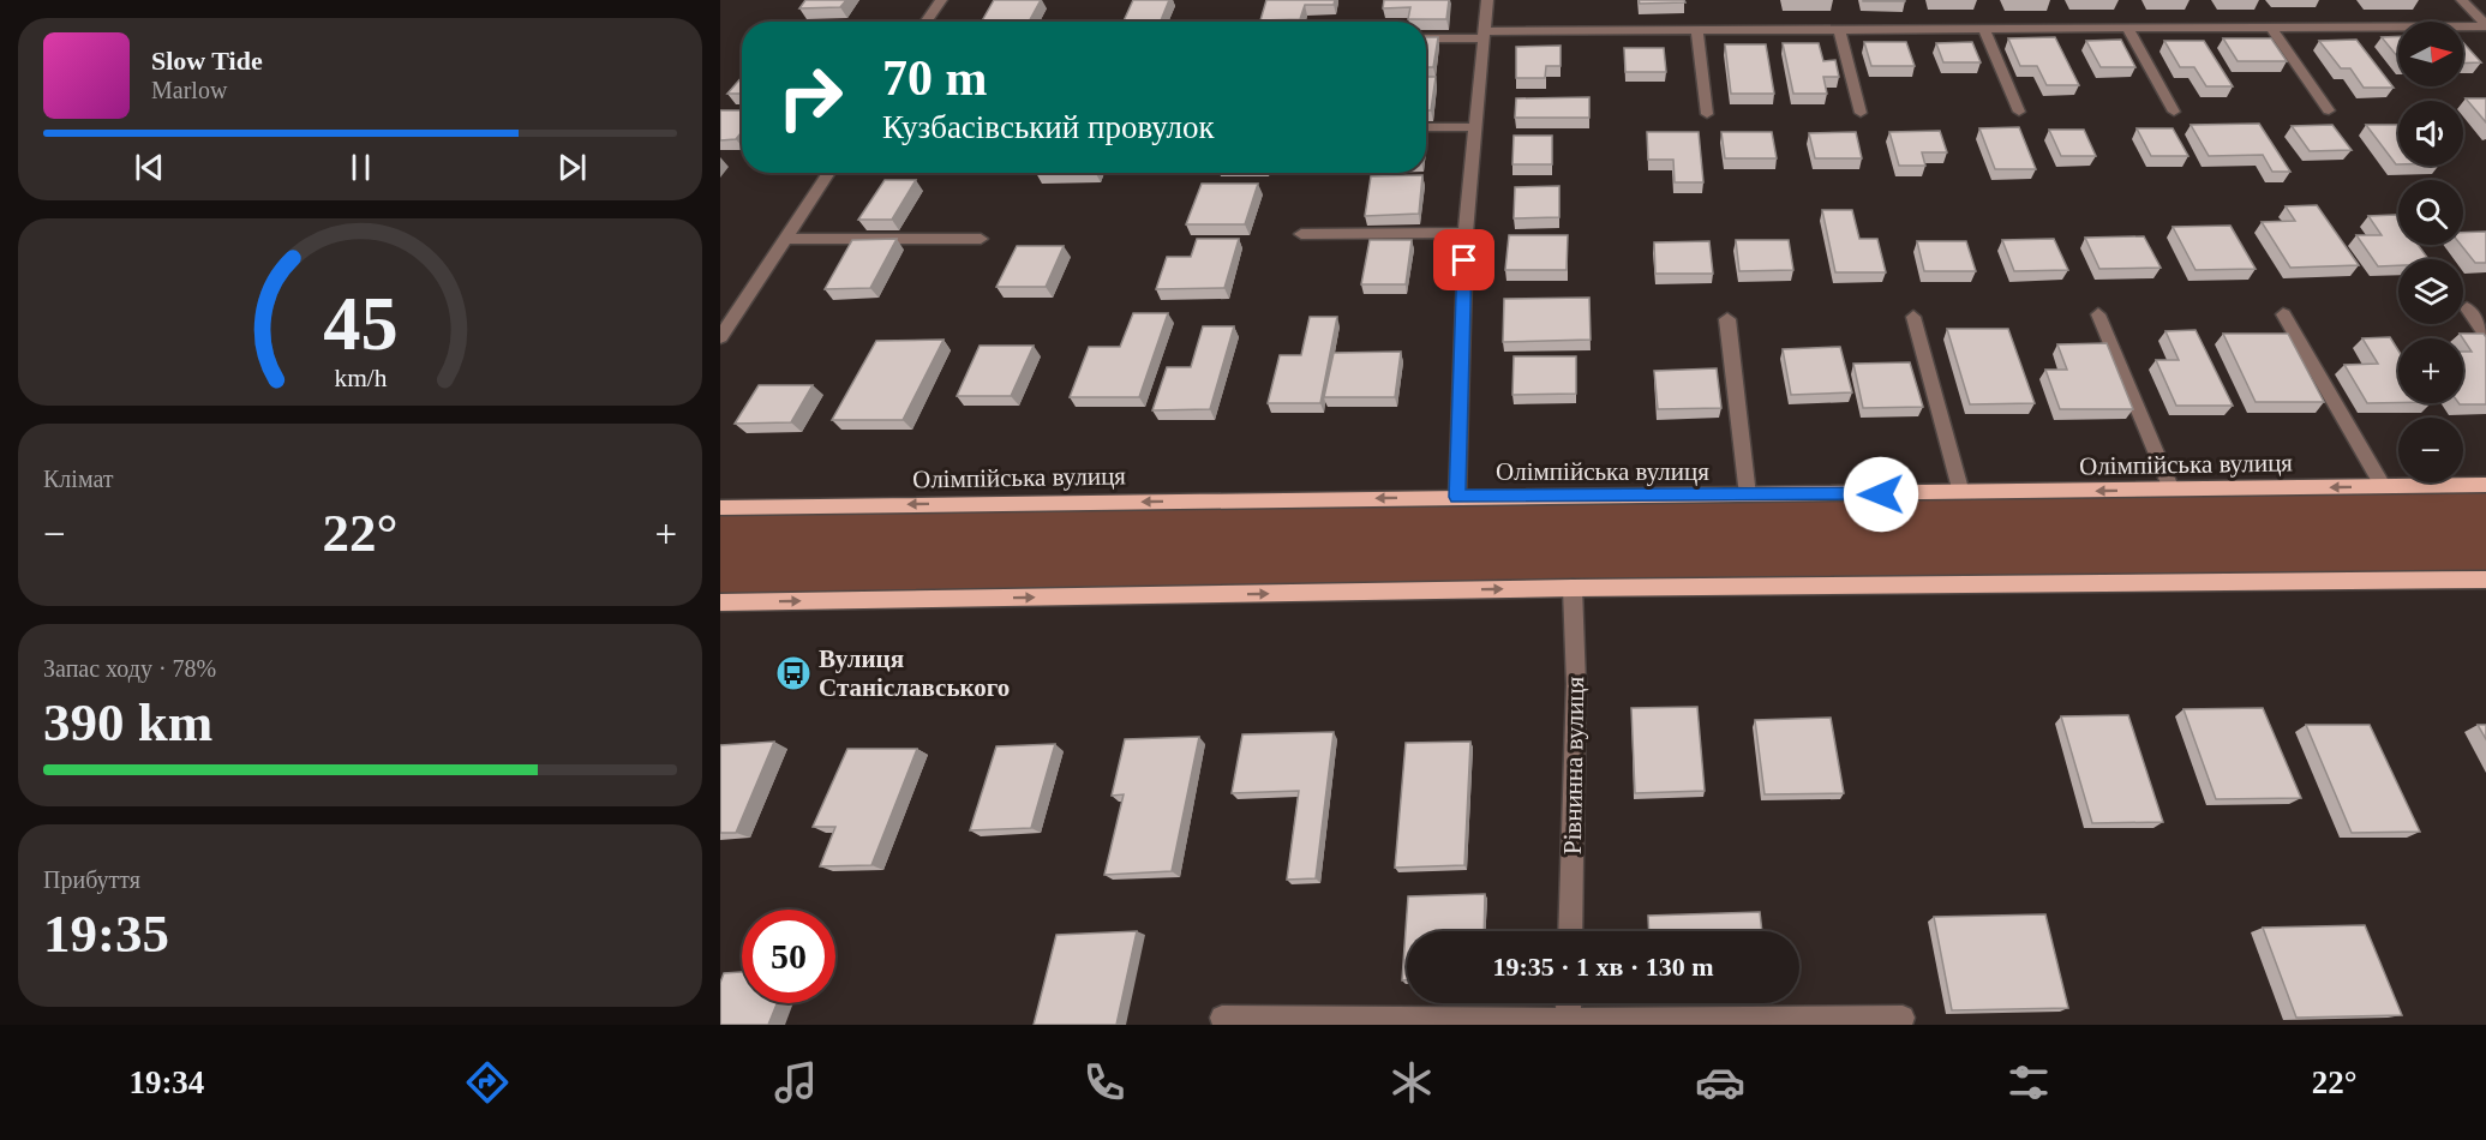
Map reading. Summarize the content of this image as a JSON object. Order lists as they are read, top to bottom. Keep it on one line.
{"streets":{"main road":["Олімпійська вулиця"],"street":["Рівнинна вулиця"]},"places":{"bus stop":["Вулиця Станіславського"]},"north":"right","page":{"map_buttons":["+","−"],"turn":["70 m","Кузбасівський провулок"],"song":["Slow Tide","Marlow"],"tile":["Клімат",["Запас ходу · 78%","390 km"],["Прибуття","19:35"]],"heat":["−","22°","+"],"limit":"50","trip":"19:35 · 1 хв · 130 m","tabs":["19:34","22°"],"gauge":["45","km/h"]}}
